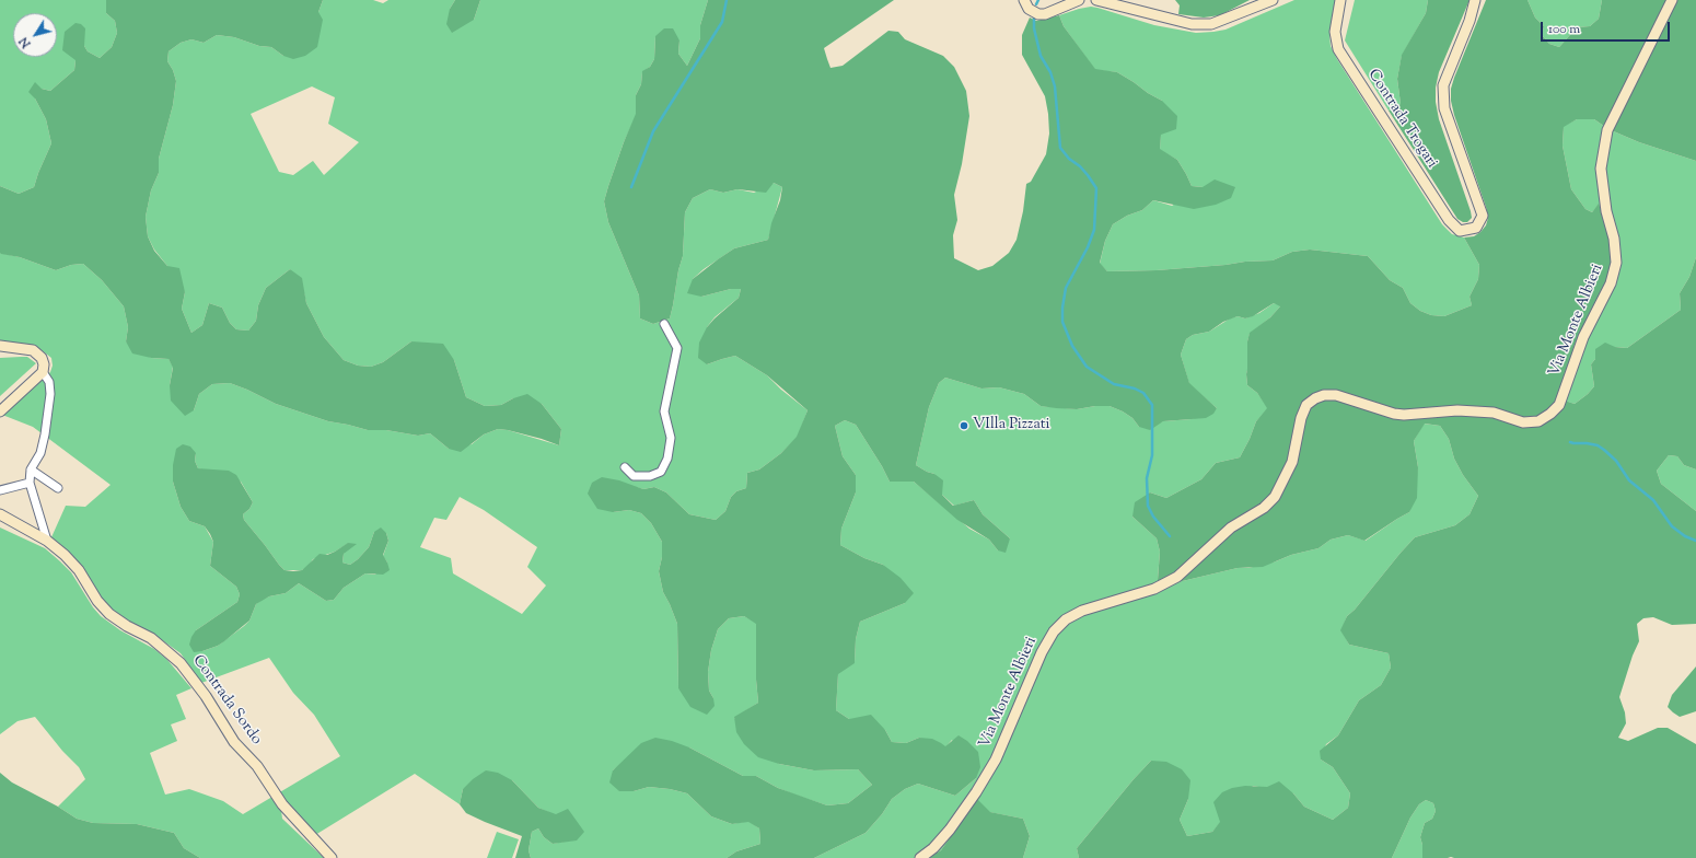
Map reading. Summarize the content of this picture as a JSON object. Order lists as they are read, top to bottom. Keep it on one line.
{"streets":{"street":["Contrada Trogari","Via Monte Albieri","Contrada Sordo"]},"places":["VIlla Pizzati"],"scale_bar":"100 m","north":"bottom left"}
